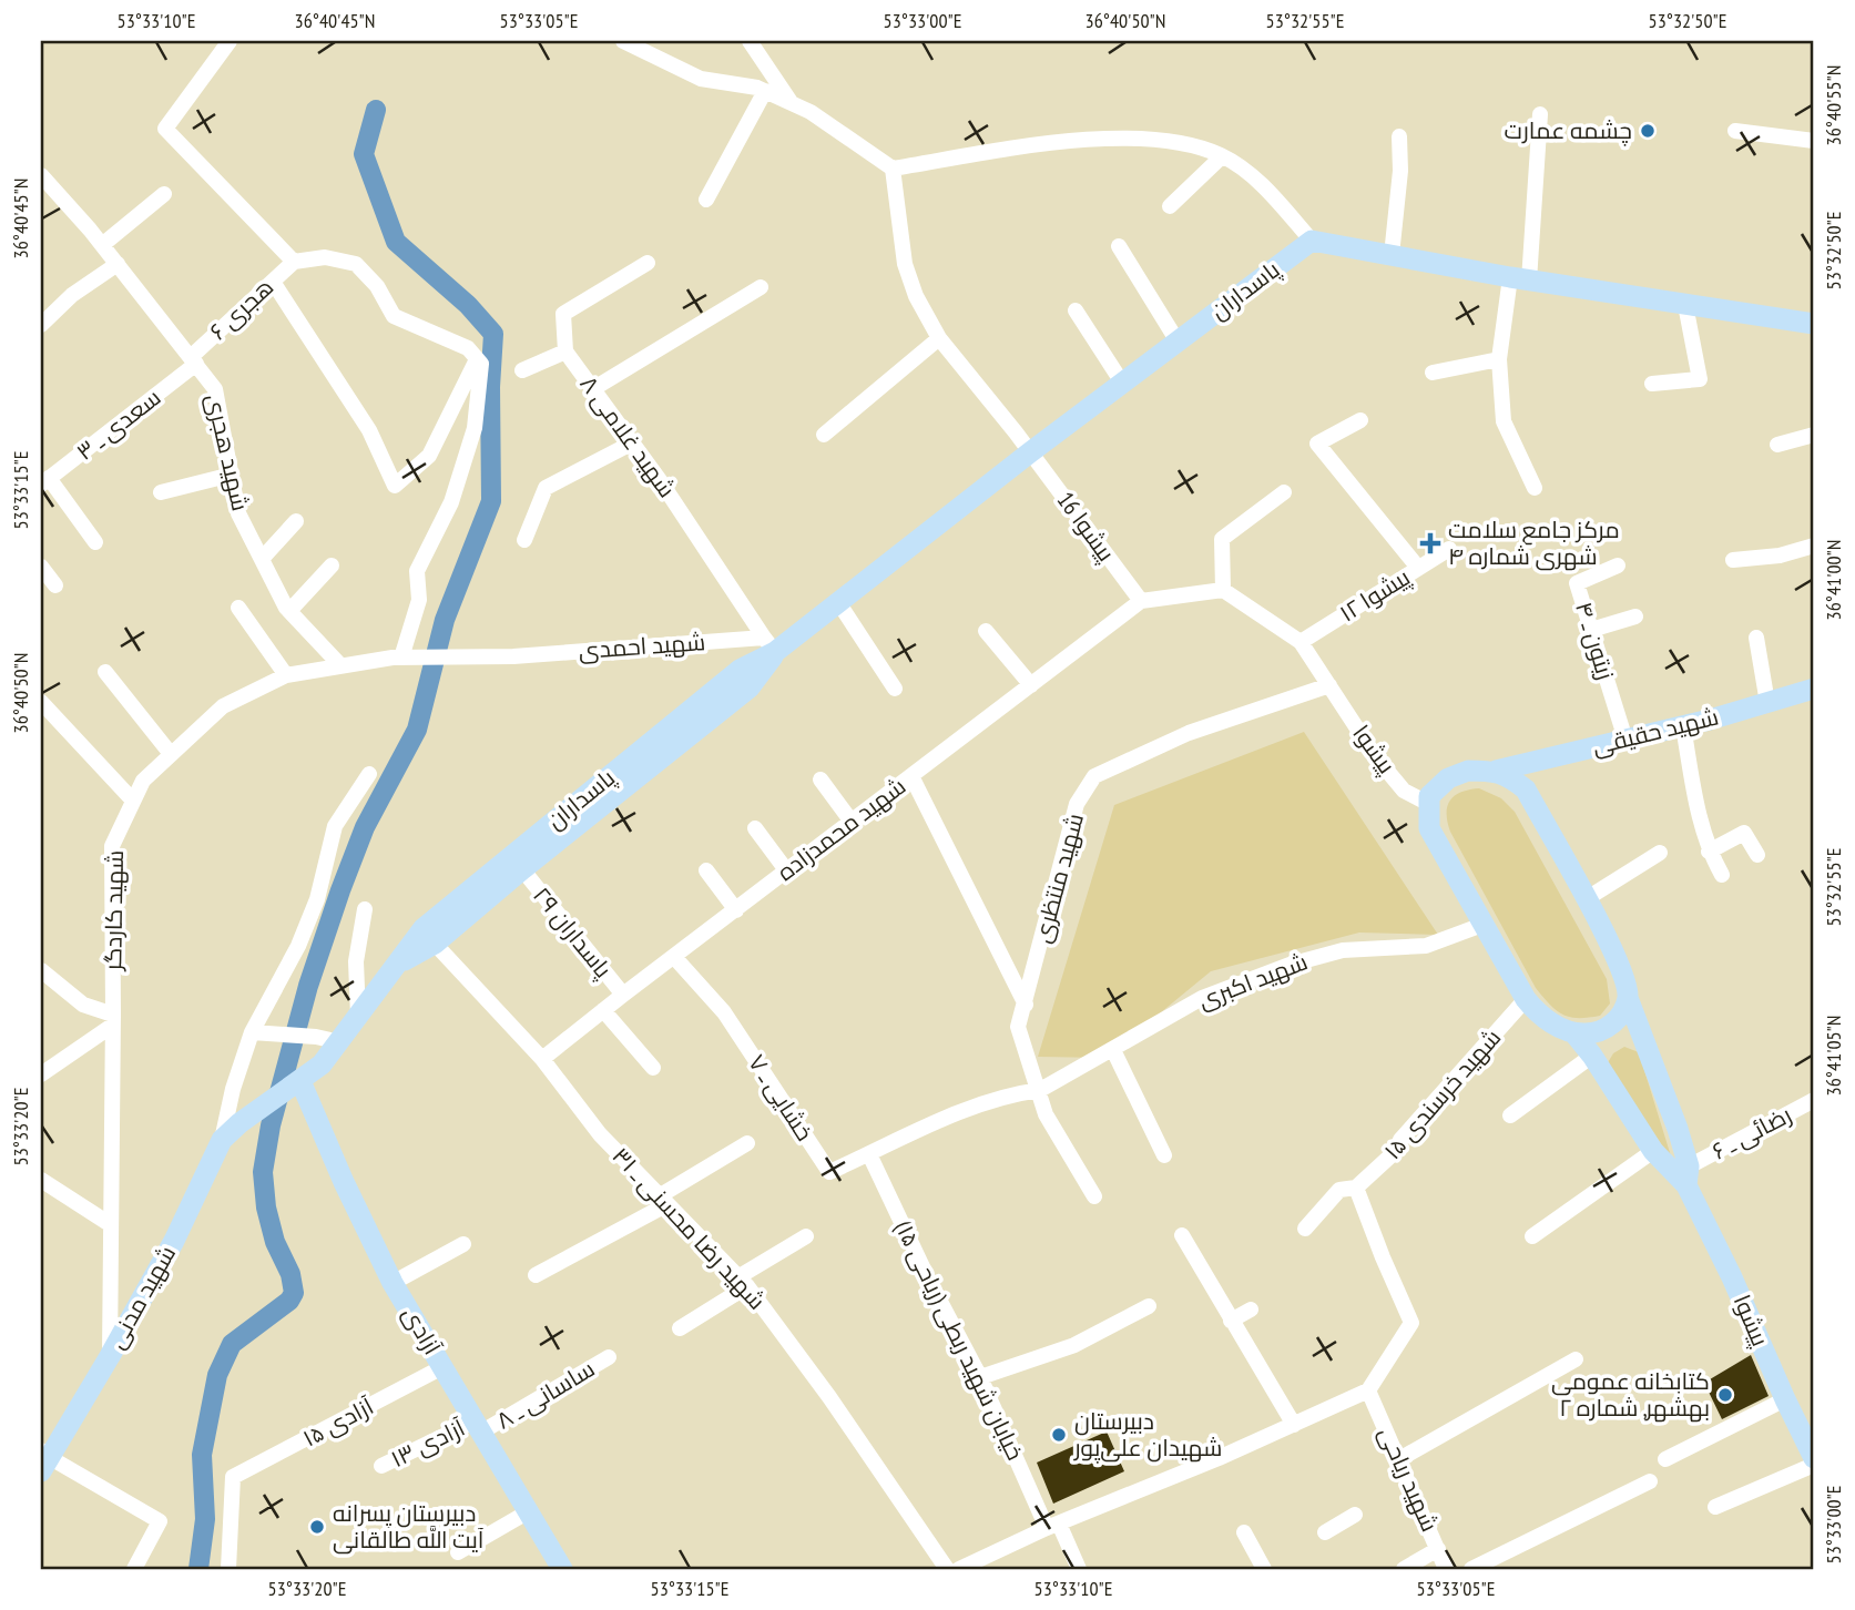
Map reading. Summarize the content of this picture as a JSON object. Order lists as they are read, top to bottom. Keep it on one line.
{"streets":{"street":["پاسداران","هجری ۶","سعدی ـ ۳","۸ شهید غلامی","شهید هجری","پیشوا 16","پیشوا ۱۲","زیتون ـ ۴","شهید احمدی","شهید حقیقی","پیشوا","شهید محمدزاده","شهید منتظری","شهید کاردگر","پاسداران ۲۹","شهید اکبری","شهید خرسندی ۱۵","خشایی ـ ۷","رضائی ـ ۶","شهید رضا محسنی ـ ۳۱","شهید مدنی","آزادی","خیابان شهید ربطی (ریاحی ۱۵)","ساسانی ـ ۸","آزادی ۱۵","آزادی ۱۳","شهید ریاحی"]},"crossings":[["پاسداران","۸ شهید غلامی"],["پاسداران","پیشوا 16"],["پاسداران","شهید احمدی"],["پاسداران","پاسداران ۲۹"],["پاسداران","شهید رضا محسنی ـ ۳۱"],["پاسداران","شهید مدنی"],["پاسداران","آزادی"],["هجری ۶","سعدی ـ ۳"],["هجری ۶","شهید هجری"],["سعدی ـ ۳","شهید هجری"],["۸ شهید غلامی","شهید احمدی"],["شهید هجری","شهید کاردگر"],["پیشوا 16","شهید محمدزاده"],["پیشوا ۱۲","پیشوا"],["زیتون ـ ۴","شهید حقیقی"],["شهید احمدی","شهید کاردگر"],["شهید حقیقی","پیشوا"],["پیشوا","شهید منتظری"],["پیشوا","رضائی ـ ۶"],["شهید محمدزاده","پاسداران ۲۹"],["شهید محمدزاده","خشایی ـ ۷"],["شهید محمدزاده","شهید رضا محسنی ـ ۳۱"],["شهید منتظری","شهید اکبری"],["شهید منتظری","خشایی ـ ۷"],["شهید کاردگر","شهید مدنی"],["شهید اکبری","خشایی ـ ۷"],["خشایی ـ ۷","خیابان شهید ربطی (ریاحی ۱۵)"],["آزادی","ساسانی ـ ۸"],["آزادی","آزادی ۱۵"],["آزادی","آزادی ۱۳"],["ساسانی ـ ۸","آزادی ۱۳"]],"places":{"other":["چشمه عمارت","کتابخانه عمومی بهشهر, شماره ۲","دبیرستان شهیدان علی‌پور","دبیرستان پسرانه آیت اللَّه طالقانی"],"health":["مرکز جامع سلامت شهری شماره ۴"]},"coordinates":["53°33'10\"E","36°40'45\"N","53°33'05\"E","53°33'00\"E","36°40'50\"N","53°32'55\"E","53°32'50\"E","36°40'55\"N","53°33'15\"E","36°41'00\"N","36°41'05\"N","53°33'20\"E"]}
